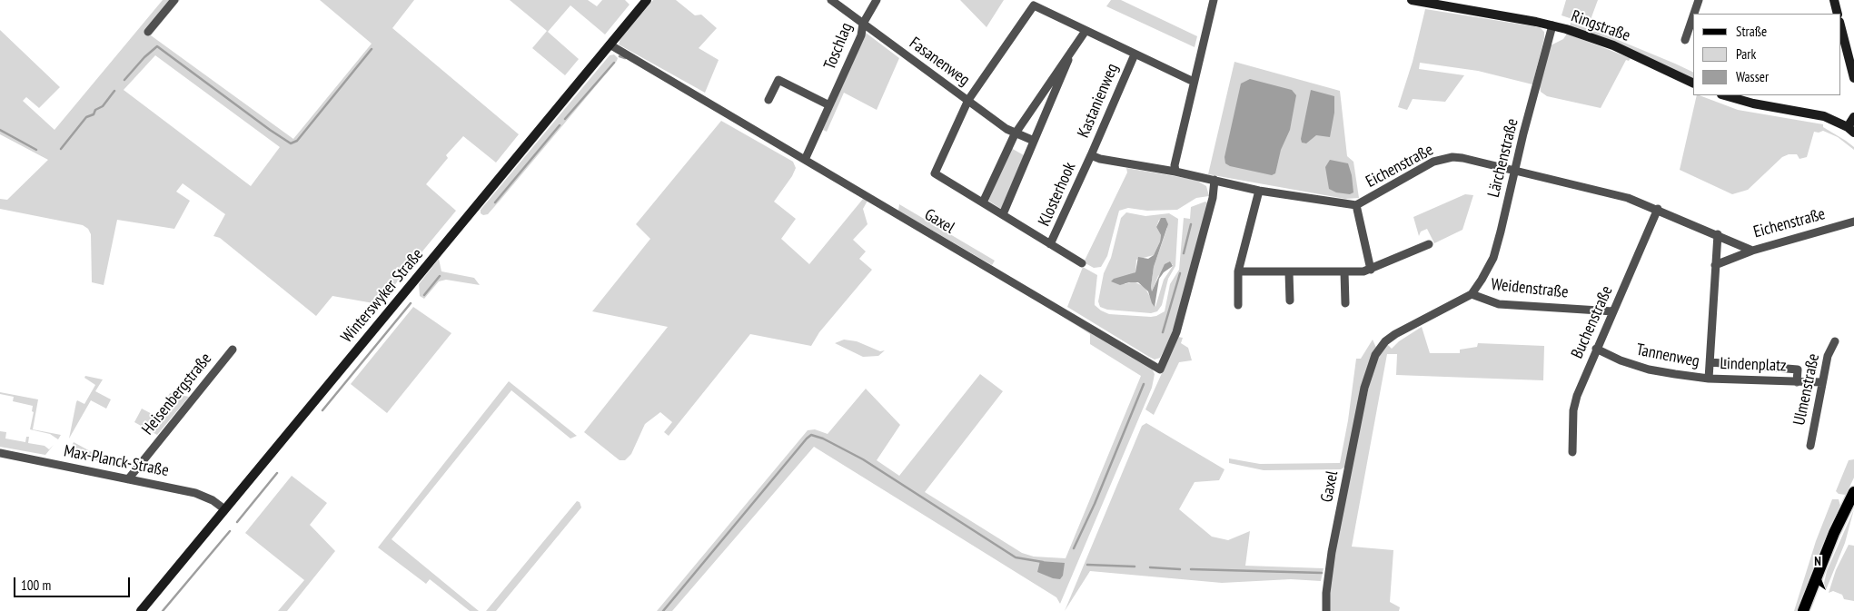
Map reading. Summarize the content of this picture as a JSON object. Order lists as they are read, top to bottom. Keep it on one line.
{"streets":{"street":["Ringstraße","Toschlag","Fasanenweg","Kastanienweg","Lärchenstraße","Eichenstraße","Klosterhook","Gaxel","Weidenstraße","Winterswyker Straße","Buchenstraße","Tannenweg","Lindenplatz","Ulmenstraße","Heisenbergstraße","Max-Planck-Straße"]},"crossings":[["Ringstraße","Lärchenstraße"],["Toschlag","Fasanenweg"],["Toschlag","Gaxel"],["Fasanenweg","Kastanienweg"],["Fasanenweg","Klosterhook"],["Kastanienweg","Eichenstraße"],["Kastanienweg","Klosterhook"],["Lärchenstraße","Eichenstraße"],["Lärchenstraße","Gaxel"],["Lärchenstraße","Weidenstraße"],["Eichenstraße","Gaxel"],["Eichenstraße","Buchenstraße"],["Gaxel","Weidenstraße"],["Gaxel","Winterswyker Straße"],["Weidenstraße","Buchenstraße"],["Winterswyker Straße","Max-Planck-Straße"],["Buchenstraße","Tannenweg"],["Tannenweg","Lindenplatz"],["Lindenplatz","Ulmenstraße"],["Heisenbergstraße","Max-Planck-Straße"]],"legend":["Straße","Park","Wasser"],"scale_bar":"100 m","north":"top"}
